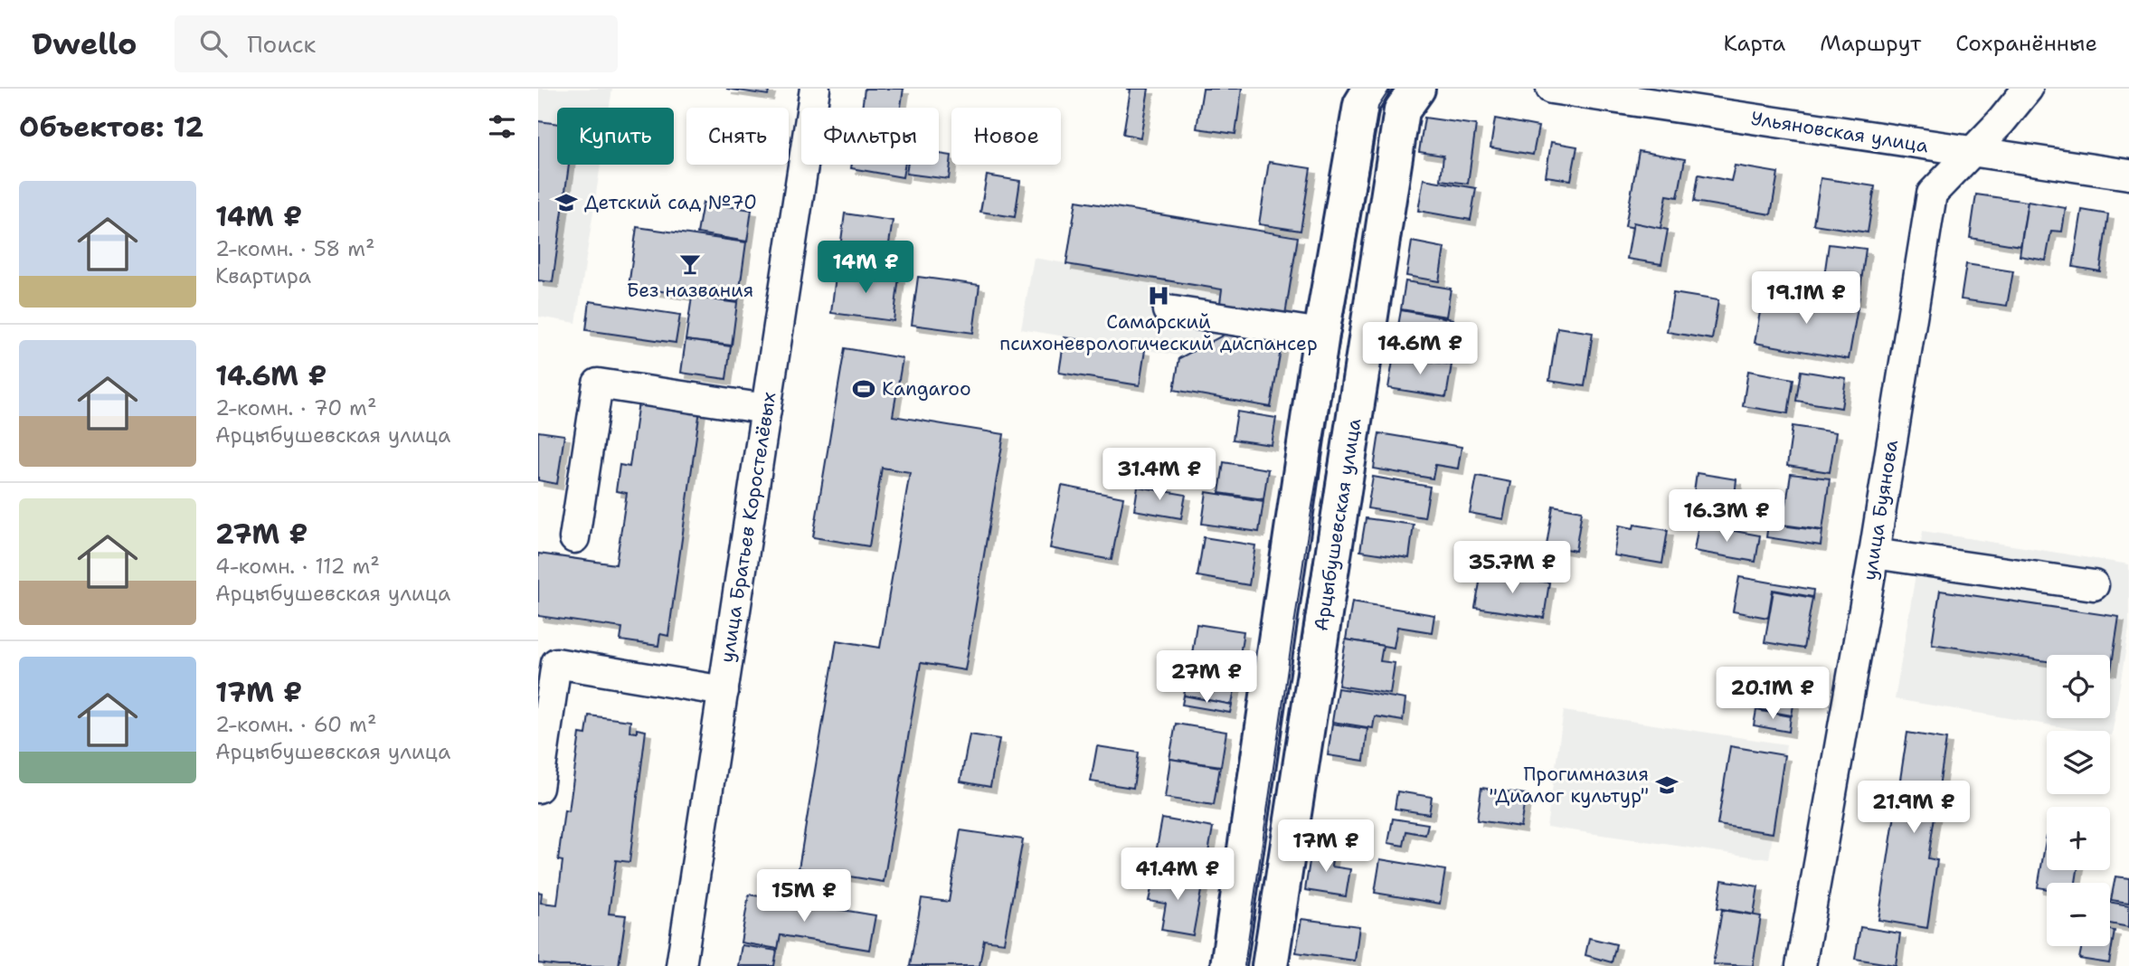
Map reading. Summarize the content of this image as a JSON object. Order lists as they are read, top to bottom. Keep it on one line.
{"streets":{"main road":["Арцыбушевская улица"],"street":["Ульяновская улица","улица Буянова","улица Братьев Коростелёвых"]},"crossings":[["Ульяновская улица","улица Буянова"]],"places":{"school or university":["Детский сад №70","Прогимназия \"Диалог культур\""],"bar":["Без названия"],"hospital":["Самарский психоневрологический диспансер"],"sports":["Kangaroo"]},"page":{"header":"Dwello","search":"Поиск","nav":["Карта","Маршрут","Сохранённые"],"heading":"Объектов: 12","chip":["Купить","Снять","Фильтры","Новое"],"list":[{"name":"14M ₽","note":"2-комн. · 58 m² · Квартира"},{"name":"14.6M ₽","note":"2-комн. · 70 m² · Арцыбушевская улица"},{"name":"27M ₽","note":"4-комн. · 112 m² · Арцыбушевская улица"},{"name":"17M ₽","note":"2-комн. · 60 m² · Арцыбушевская улица"}],"price":["14M ₽","19.1M ₽","14.6M ₽","31.4M ₽","16.3M ₽","35.7M ₽","27M ₽","20.1M ₽","21.9M ₽","17M ₽","41.4M ₽","15M ₽"],"map_buttons":["+","−"]}}
